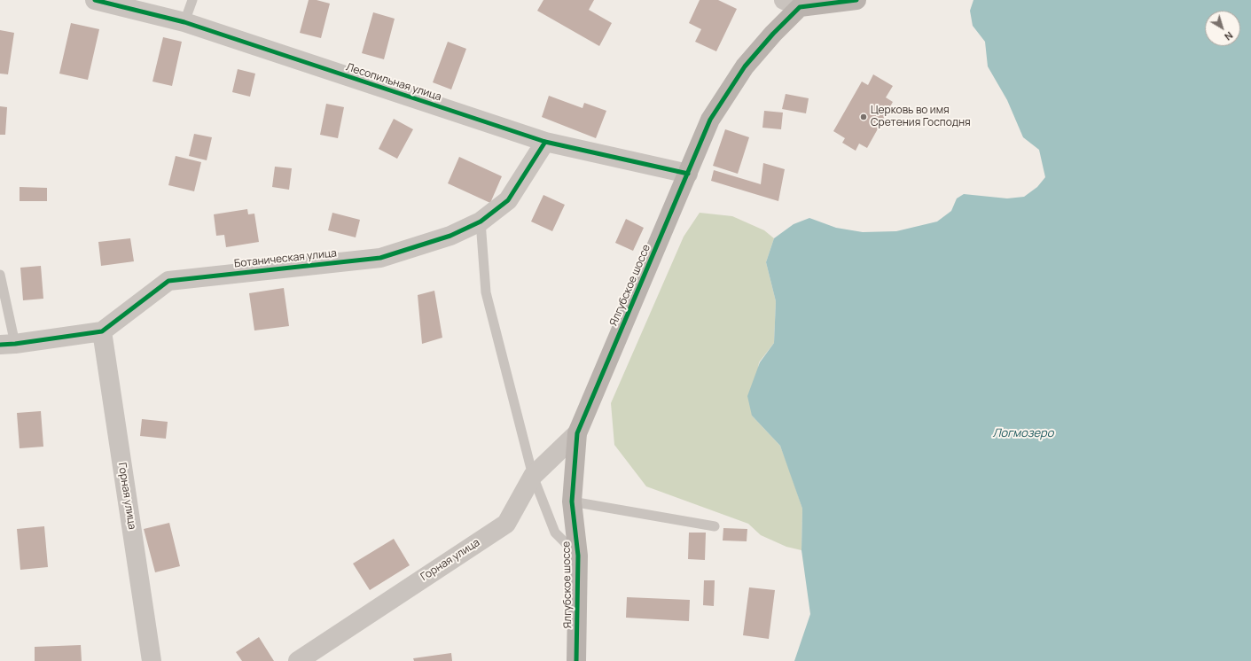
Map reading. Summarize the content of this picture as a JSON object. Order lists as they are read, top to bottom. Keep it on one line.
{"streets":{"street":["Лесопильная улица","Ботаническая улица","Ялгубское шоссе","Горная улица"]},"crossings":[["Лесопильная улица","Ботаническая улица"],["Лесопильная улица","Ялгубское шоссе"],["Ботаническая улица","Горная улица"],["Ялгубское шоссе","Горная улица"]],"water":["Логмозеро"],"places":["Церковь во имя Сретения Господня"],"north":"bottom right"}
